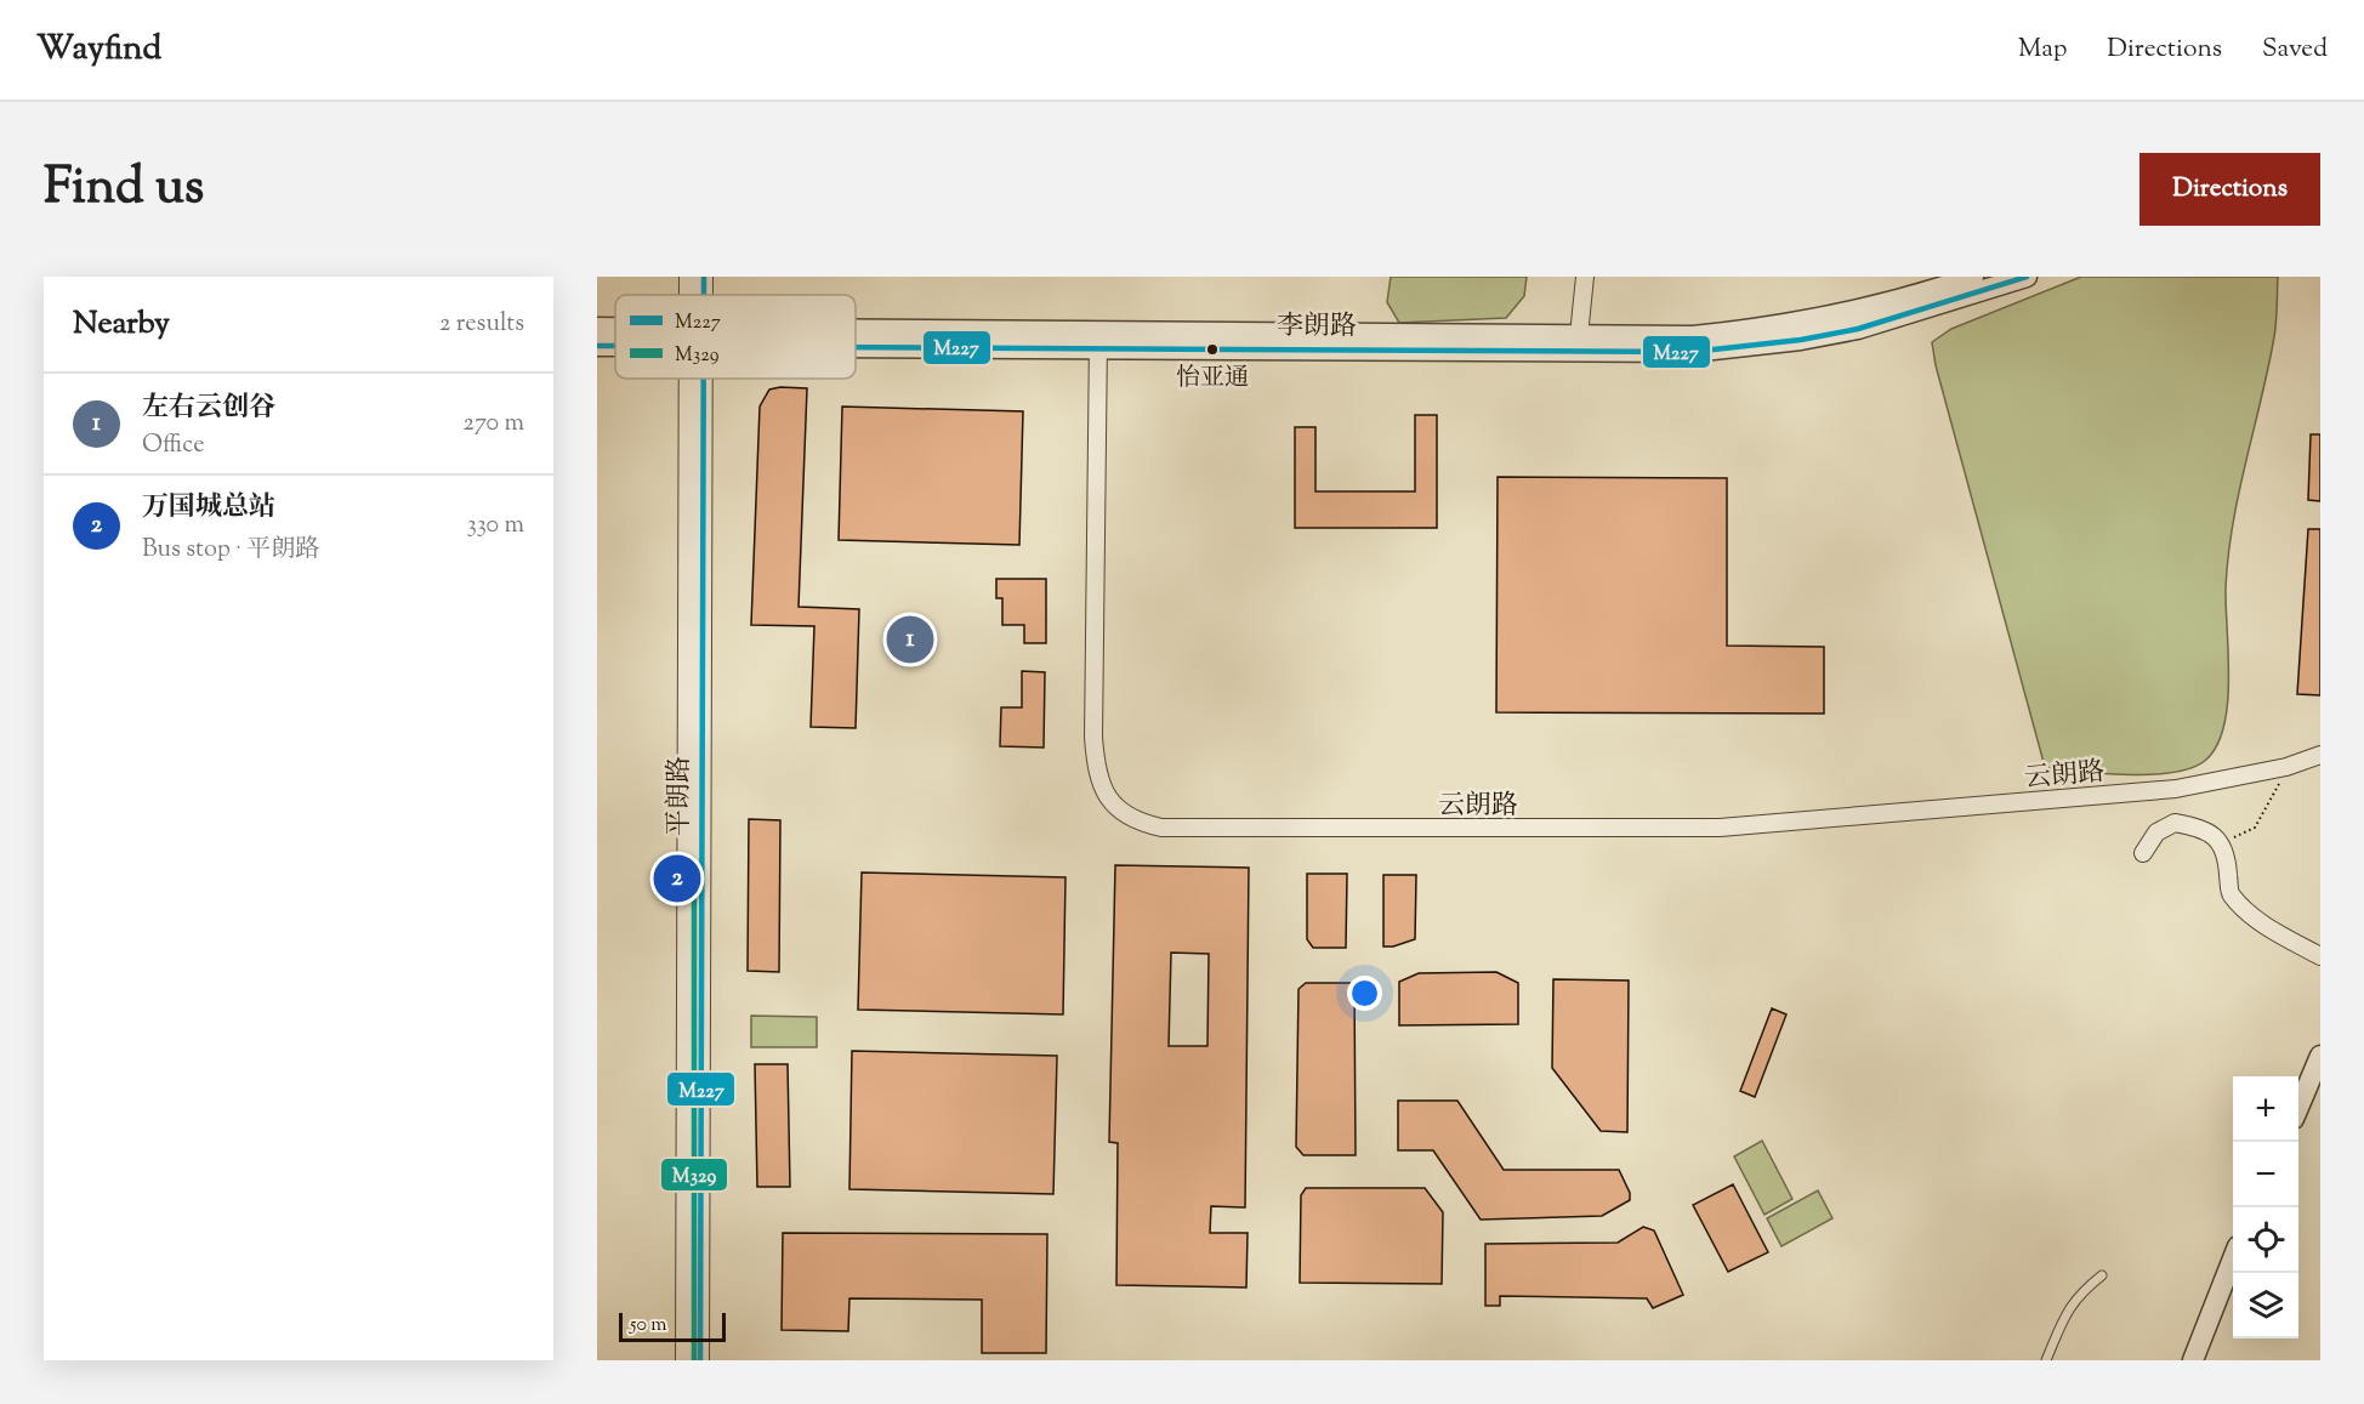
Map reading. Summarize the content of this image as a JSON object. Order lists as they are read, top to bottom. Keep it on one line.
{"streets":{"street":["李朗路","云朗路","平朗路"]},"crossings":[["李朗路","云朗路"]],"places":["怡亚通"],"lines":["transit line M227","transit line M329"],"legend":["M227","M329"],"scale_bar":"50 m","page":{"header":"Wayfind","nav":["Map","Directions","Saved"],"title":"Find us","buttons":"Directions","heading":["Nearby","2 results"],"list":[{"mark":"1","name":"左右云创谷","note":"Office","value":"270 m"},{"mark":"2","name":"万国城总站","note":"Bus stop · 平朗路","value":"330 m"}],"pins":["1","2"],"map_buttons":["+","−"],"scale":"50 m"}}
